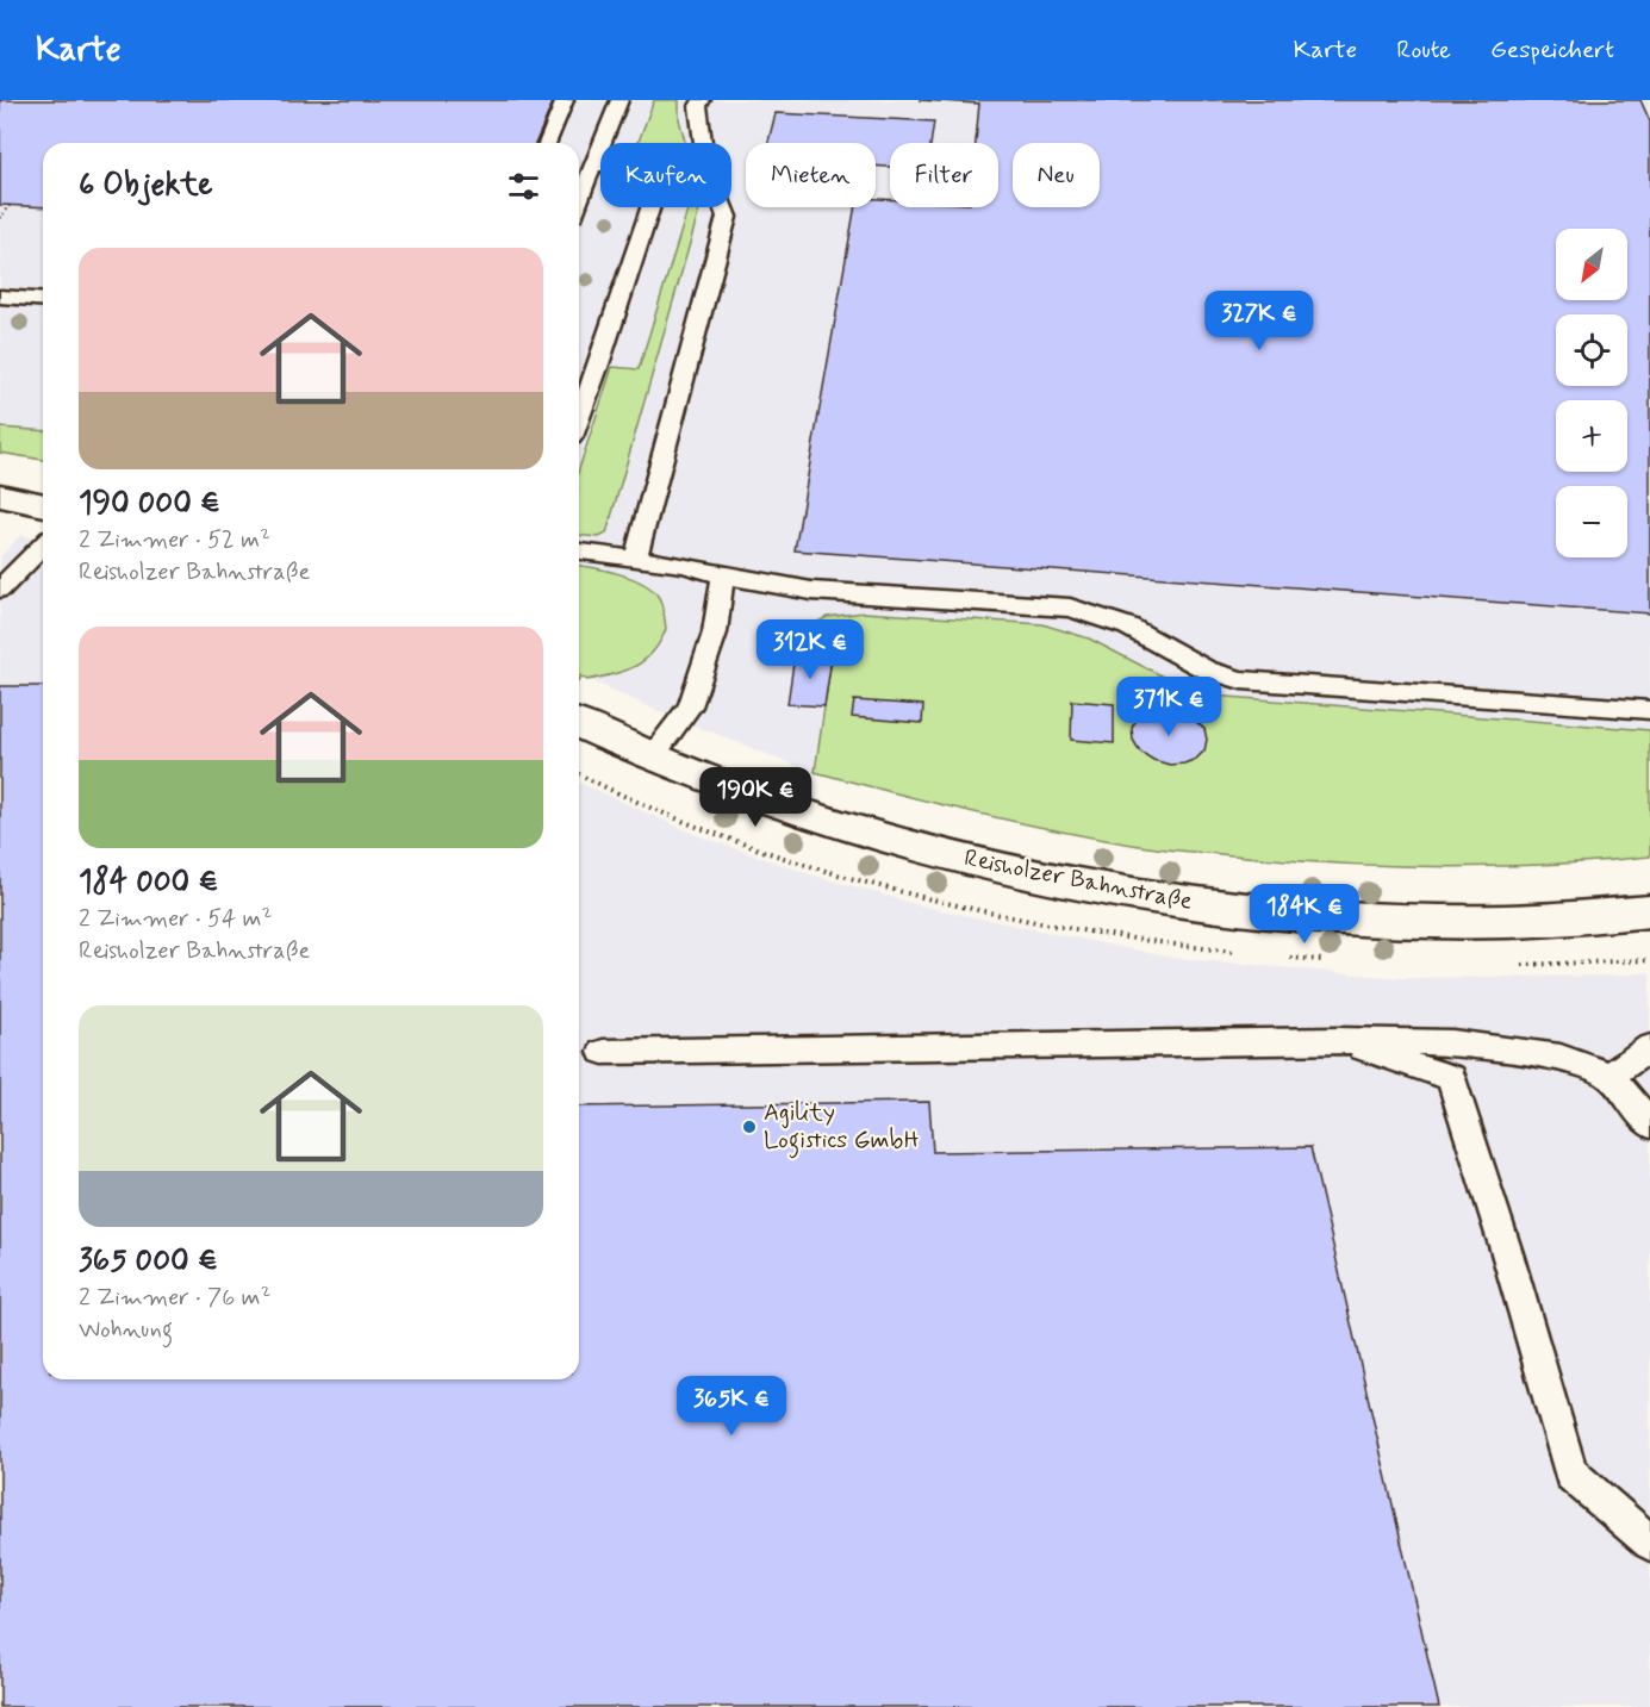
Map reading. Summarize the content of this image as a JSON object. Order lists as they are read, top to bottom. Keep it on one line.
{"streets":{"main road":["Reisholzer Bahnstraße"]},"places":["Agility Logistics GmbH"],"north":"bottom left","page":{"header":"Karte","nav":["Karte","Route","Gespeichert"],"chip":["Kaufen","Mieten","Filter","Neu"],"heading":"6 Objekte","map_buttons":["+","−"],"list":[{"name":"190 000 €","note":"2 Zimmer · 52 m² · Reisholzer Bahnstraße"},{"name":"184 000 €","note":"2 Zimmer · 54 m² · Reisholzer Bahnstraße"},{"name":"365 000 €","note":"2 Zimmer · 76 m² · Wohnung"}],"price":["327K €","312K €","371K €","190K €","184K €","365K €"]}}
